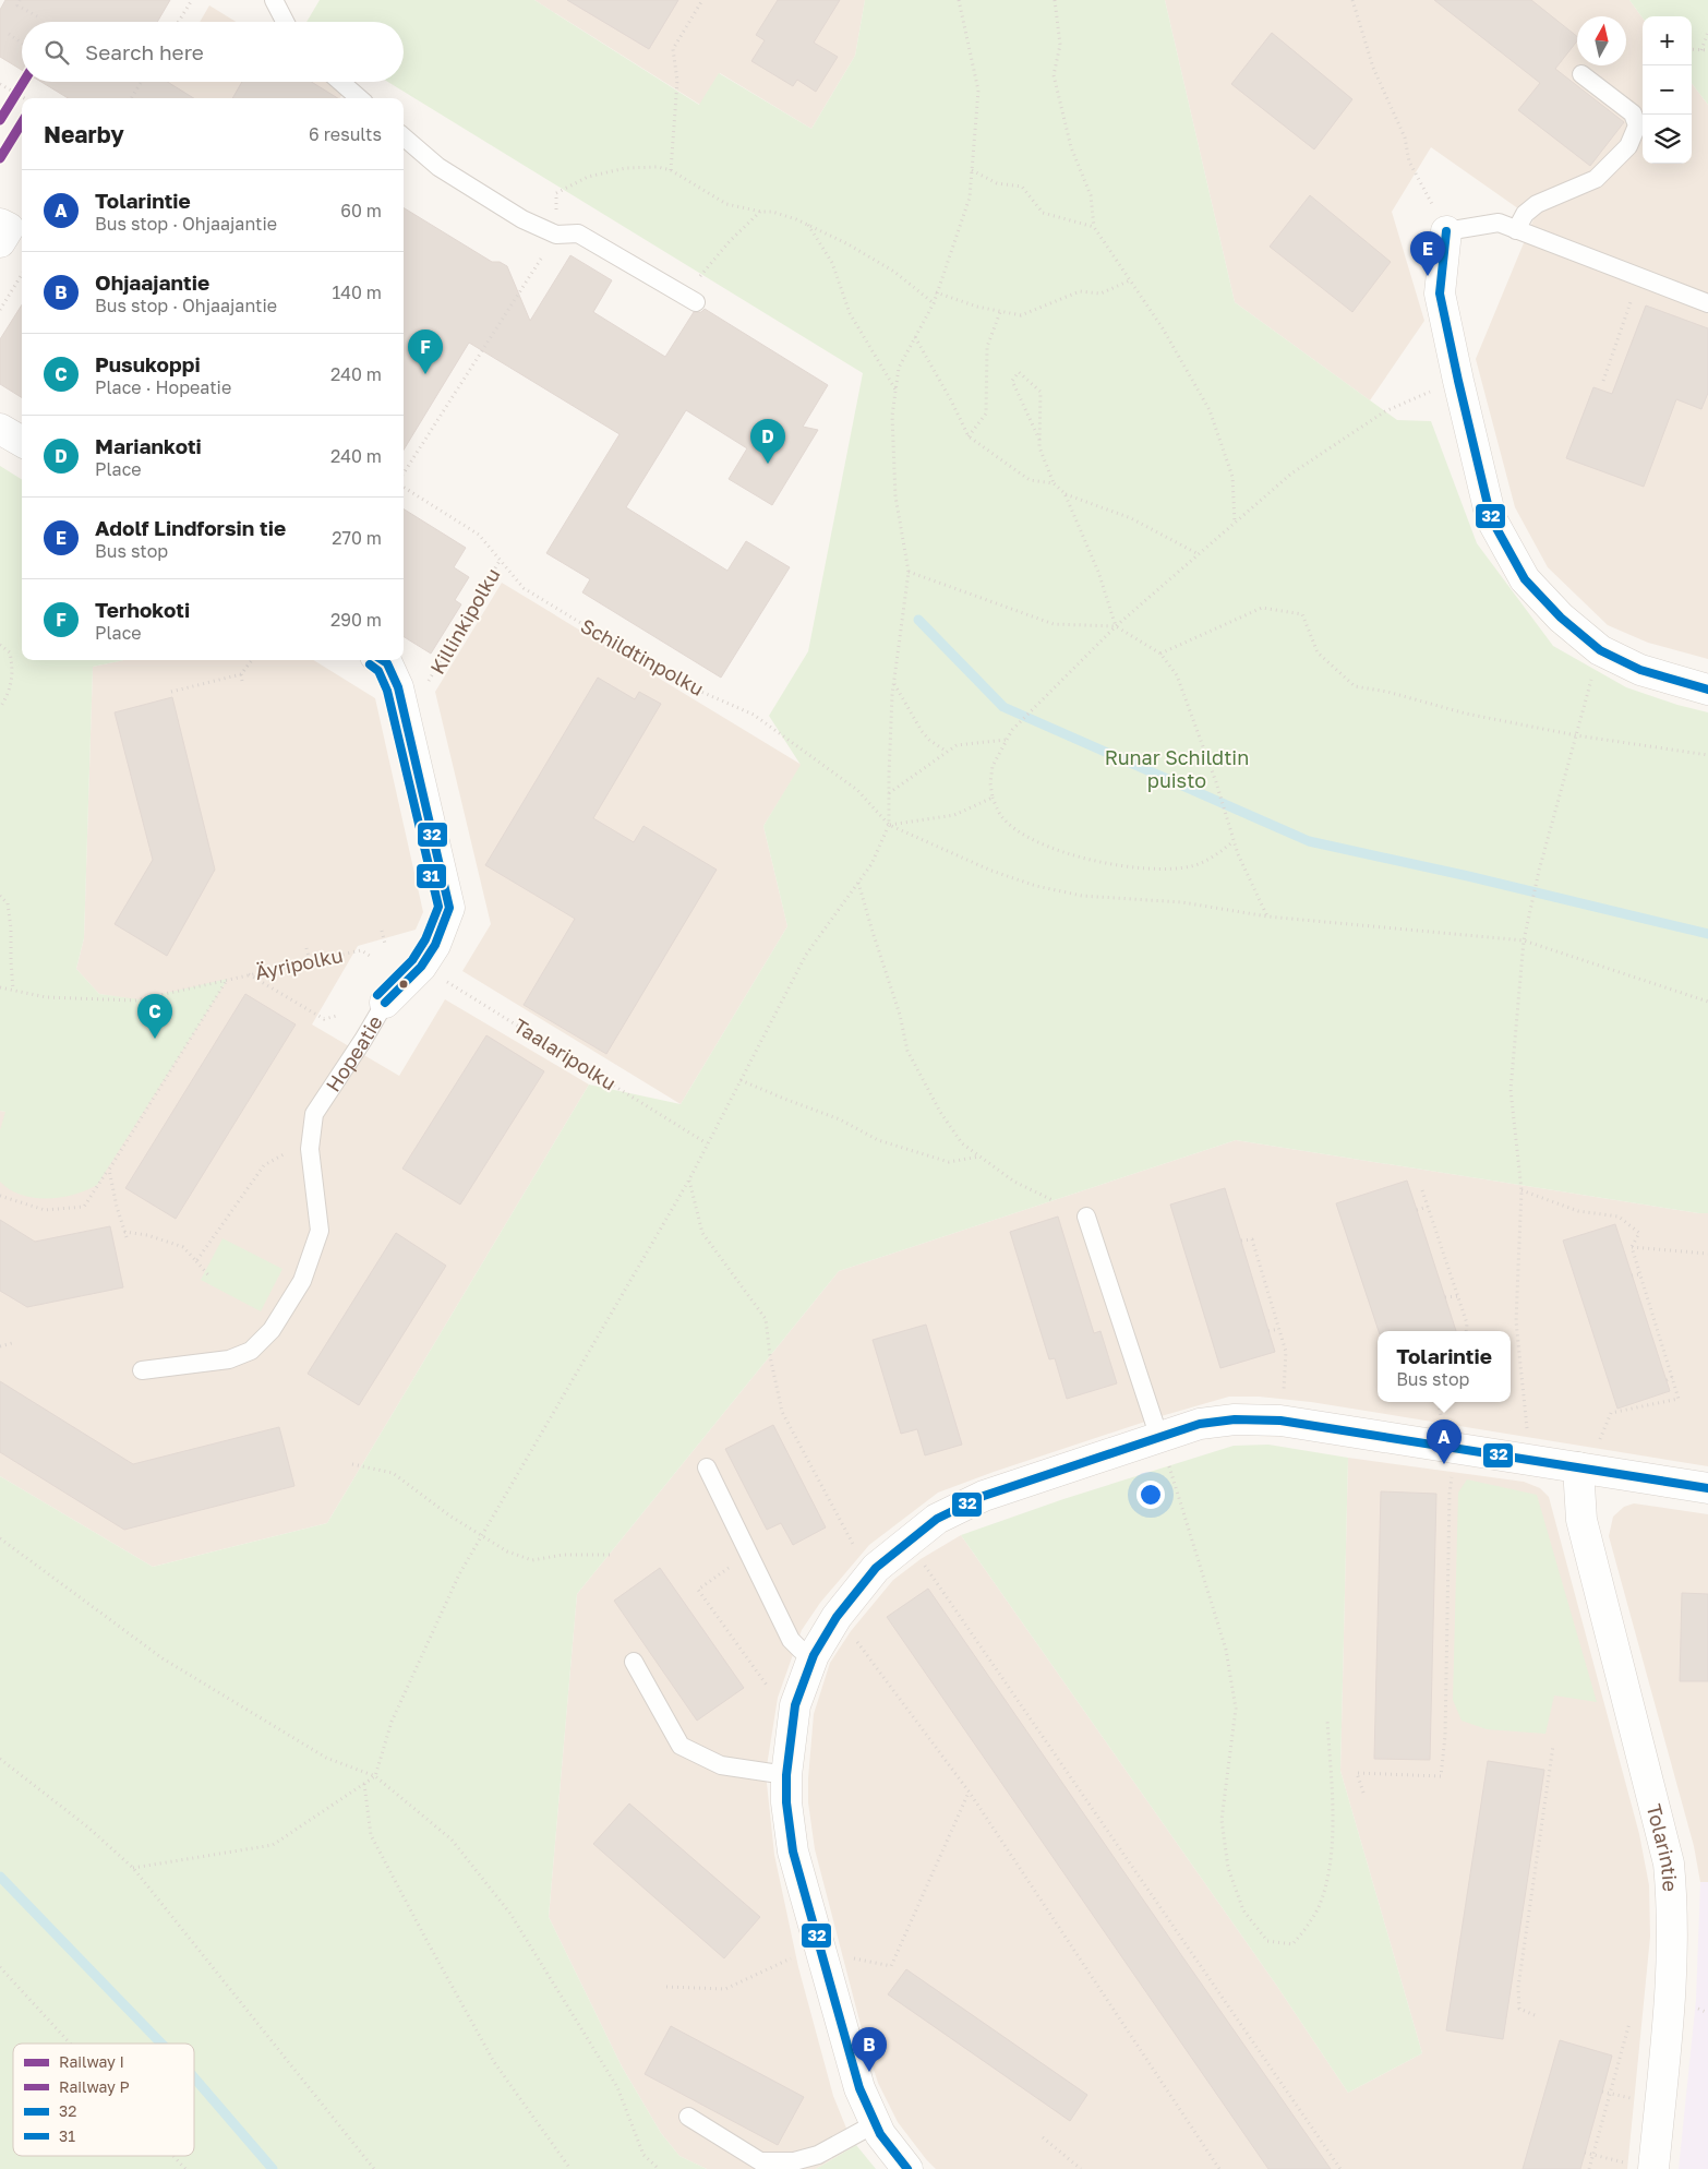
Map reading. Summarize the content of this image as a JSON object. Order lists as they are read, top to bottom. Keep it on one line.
{"streets":{"street":["Hopeatie","Tolarintie"],"path":["Killinkipolku","Schildtinpolku","Äyripolku","Taalaripolku"]},"crossings":[["Killinkipolku","Schildtinpolku"],["Hopeatie","Taalaripolku"]],"parks":["Runar Schildtin puisto"],"lines":["rail line P","rail line I","transit line 32","transit line 31"],"legend":["Railway I","Railway P","32","31"],"north":"top","page":{"map_buttons":["+","−"],"search":"Search here","heading":["Nearby","6 results"],"list":[{"mark":"A","name":"Tolarintie","note":"Bus stop · Ohjaajantie","value":"60 m"},{"mark":"B","name":"Ohjaajantie","note":"Bus stop · Ohjaajantie","value":"140 m"},{"mark":"C","name":"Pusukoppi","note":"Place · Hopeatie","value":"240 m"},{"mark":"D","name":"Mariankoti","note":"Place","value":"240 m"},{"mark":"E","name":"Adolf Lindforsin tie","note":"Bus stop","value":"270 m"},{"mark":"F","name":"Terhokoti","note":"Place","value":"290 m"}],"pins":["E","F","D","C","A","B"],"popup":["Tolarintie","Bus stop"]}}
